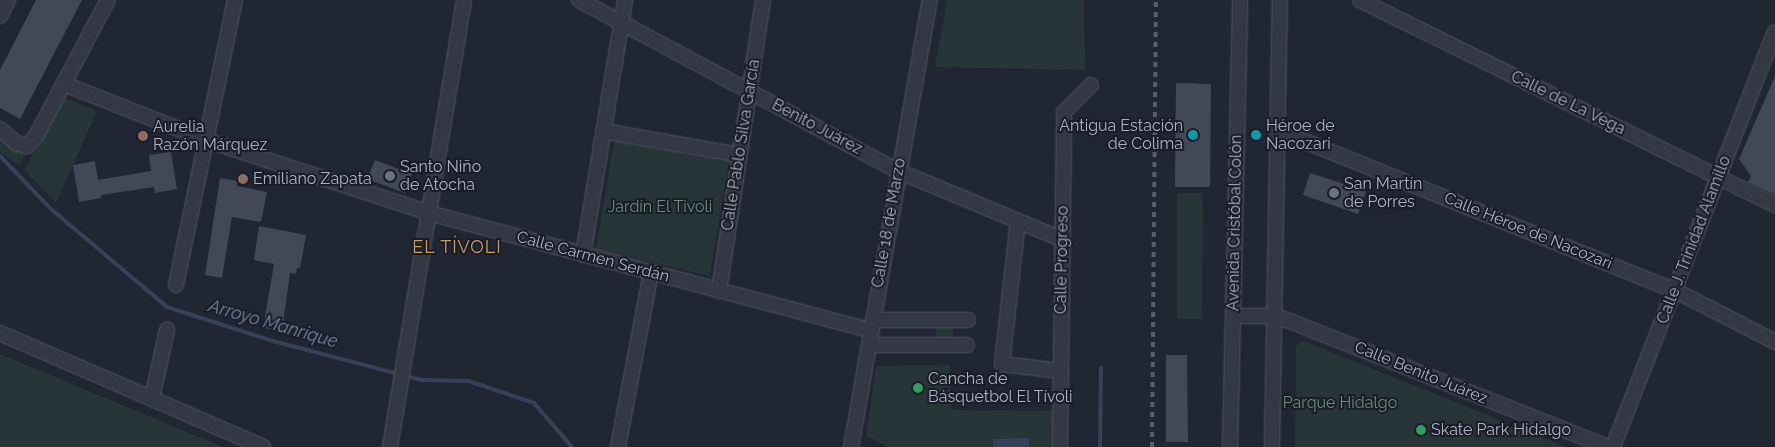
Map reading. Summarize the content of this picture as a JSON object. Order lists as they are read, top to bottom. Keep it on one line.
{"streets":{"street":["Calle de La Vega","Benito Juárez","Calle Pablo Silva García","Calle 18 de Marzo","Avenida Cristóbal Colón","Calle Héroe de Nacozari","Calle J. Trinidad Alamillo","Calle Carmen Serdán","Calle Progreso","Calle Benito Juárez"]},"crossings":[["Calle de La Vega","Calle J. Trinidad Alamillo"],["Benito Juárez","Calle Pablo Silva García"],["Benito Juárez","Calle 18 de Marzo"],["Benito Juárez","Calle Progreso"],["Calle Pablo Silva García","Calle Carmen Serdán"],["Calle 18 de Marzo","Calle Carmen Serdán"],["Avenida Cristóbal Colón","Calle Benito Juárez"],["Calle Héroe de Nacozari","Calle J. Trinidad Alamillo"]],"districts":["EL TÍVOLI"],"water":["Arroyo Manrique"],"parks":["Jardín El Tivoli","Parque Hidalgo"],"places":["Antigua Estación de Colima","Héroe de Nacozari","Aurelia Razón Márquez","Santo Niño de Atocha","Emiliano Zapata","San Martín de Porres","Cancha de Básquetbol El Tívoli","Skate Park Hidalgo"]}
